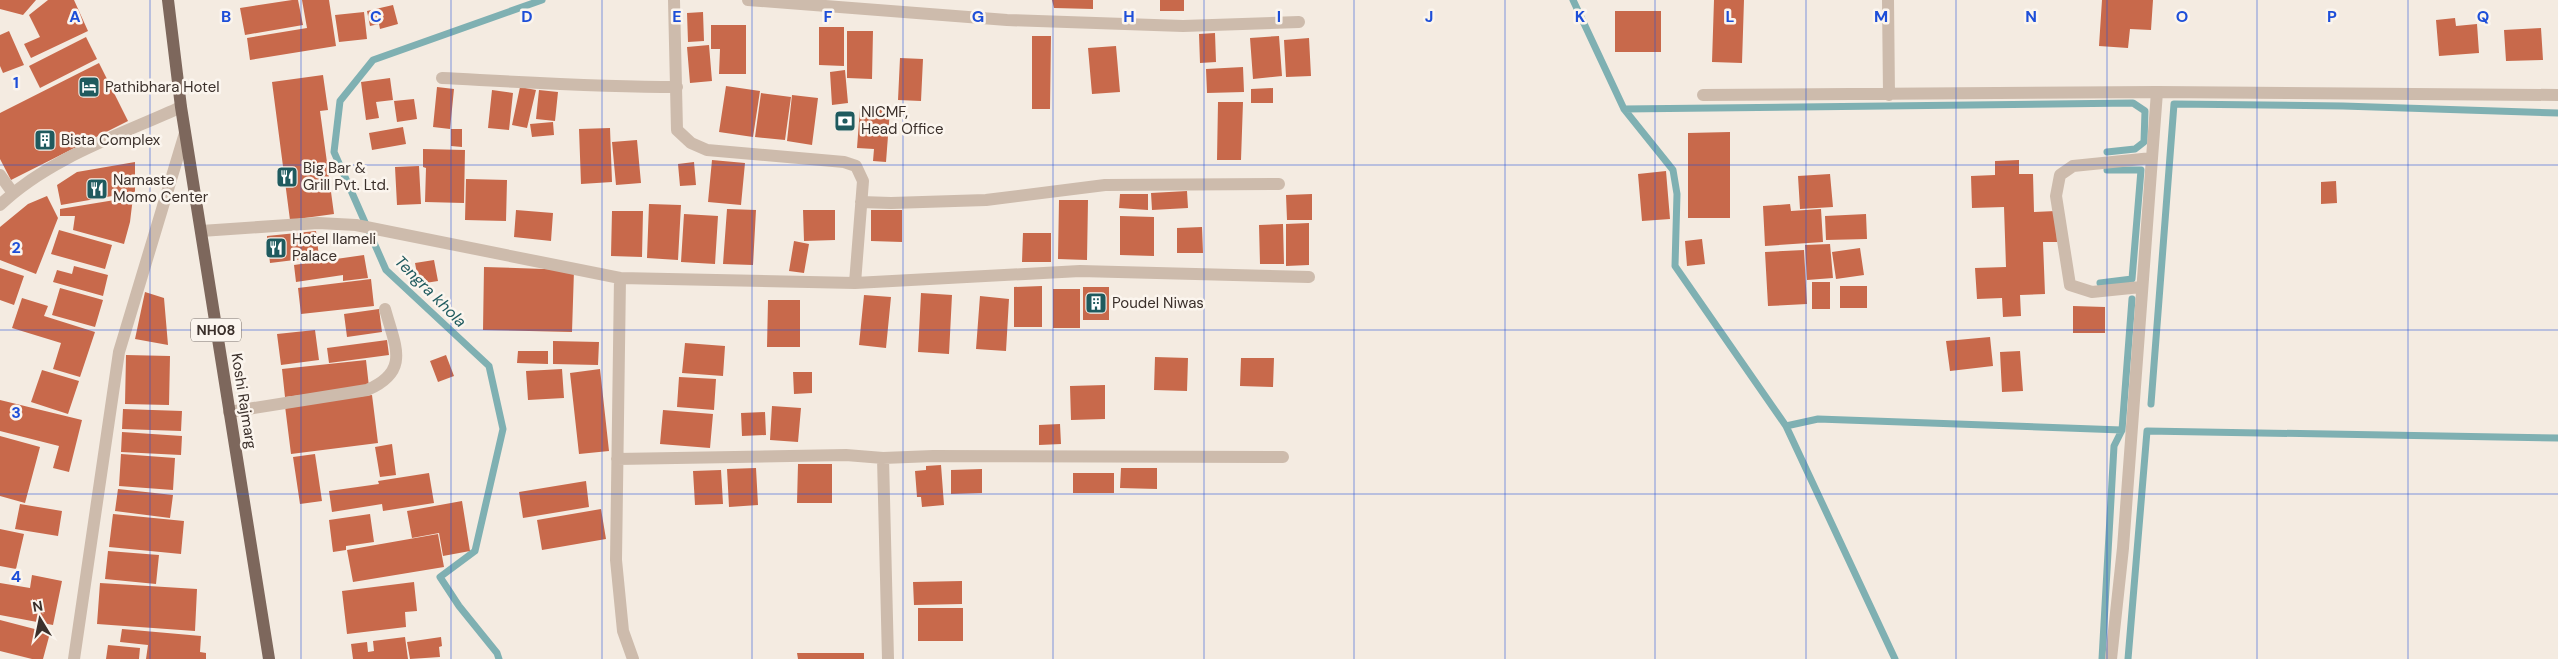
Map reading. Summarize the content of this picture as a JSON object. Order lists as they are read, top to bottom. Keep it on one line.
{"streets":{"main road":["NH08","Koshi Rajmarg"]},"water":["Tengra khola"],"places":{"hotel":["Pathibhara Hotel"],"bank":["NICMF, Head Office"],"building":["Bista Complex","Poudel Niwas"],"restaurant":["Big Bar & Grill Pvt. Ltd.","Namaste Momo Center","Hotel Ilameli Palace"]},"north":"top","grid":{"columns":["A","B","C","D","E","F","G","H","I","J","K","L","M","N","O","P","Q"],"rows":["1","2","3","4"]}}
